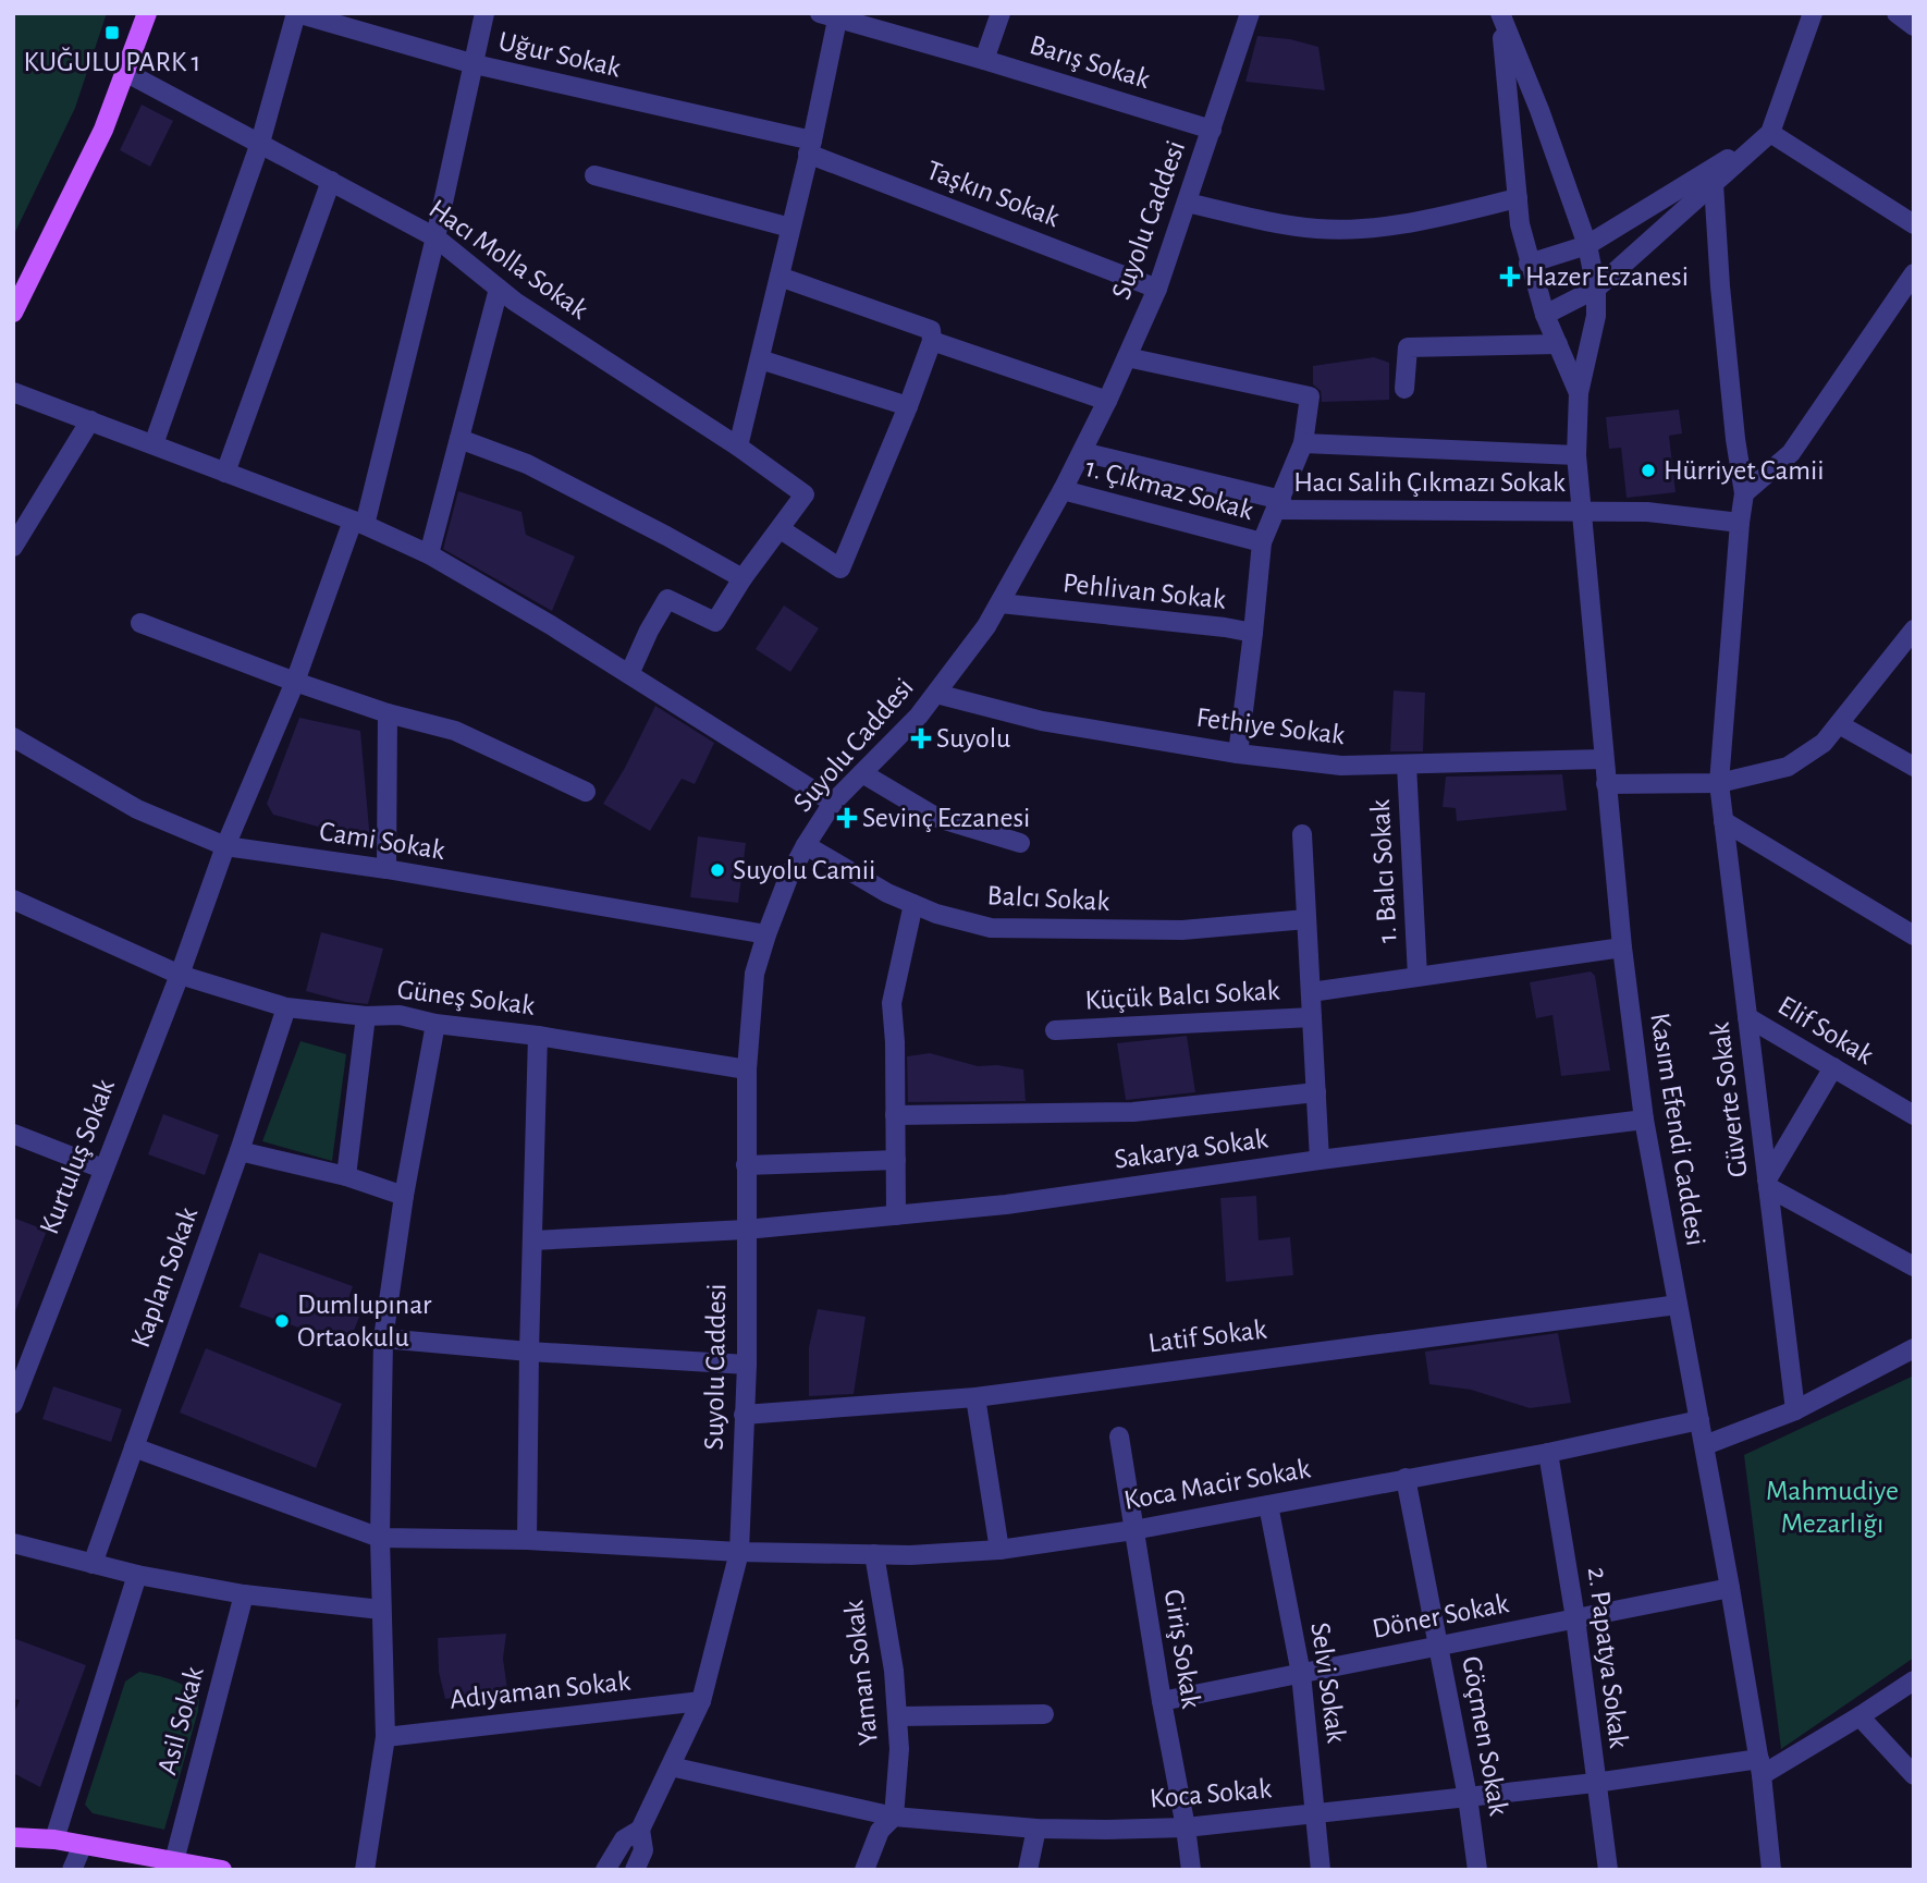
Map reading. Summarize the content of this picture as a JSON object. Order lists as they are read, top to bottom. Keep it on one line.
{"streets":{"street":["Uğur Sokak","Barış Sokak","Taşkın Sokak","Suyolu Caddesi","Hacı Molla Sokak","Hacı Salih Çıkmazı Sokak","1. Çıkmaz Sokak","Pehlivan Sokak","Fethiye Sokak","Cami Sokak","1. Balcı Sokak","Balcı Sokak","Küçük Balcı Sokak","Güneş Sokak","Elif Sokak","Güverte Sokak","Kasım Efendi Caddesi","Sakarya Sokak","Kurtuluş Sokak","Kaplan Sokak","Latif Sokak","Koca Macir Sokak","Döner Sokak","Giriş Sokak","2. Papatya Sokak","Yaman Sokak","Selvi Sokak","Adıyaman Sokak","Asil Sokak","Göçmen Sokak","Koca Sokak"]},"crossings":[["Uğur Sokak","Taşkın Sokak"],["Uğur Sokak","Kurtuluş Sokak"],["Barış Sokak","Suyolu Caddesi"],["Taşkın Sokak","Suyolu Caddesi"],["Suyolu Caddesi","Hacı Salih Çıkmazı Sokak"],["Suyolu Caddesi","1. Çıkmaz Sokak"],["Suyolu Caddesi","Pehlivan Sokak"],["Suyolu Caddesi","Fethiye Sokak"],["Suyolu Caddesi","Cami Sokak"],["Suyolu Caddesi","Balcı Sokak"],["Suyolu Caddesi","Güneş Sokak"],["Suyolu Caddesi","Sakarya Sokak"],["Suyolu Caddesi","Latif Sokak"],["Suyolu Caddesi","Koca Macir Sokak"],["Suyolu Caddesi","Adıyaman Sokak"],["Suyolu Caddesi","Koca Sokak"],["Hacı Molla Sokak","Kurtuluş Sokak"],["Hacı Salih Çıkmazı Sokak","Güverte Sokak"],["Hacı Salih Çıkmazı Sokak","Kasım Efendi Caddesi"],["Pehlivan Sokak","Fethiye Sokak"],["Fethiye Sokak","1. Balcı Sokak"],["Fethiye Sokak","Kasım Efendi Caddesi"],["Cami Sokak","Kurtuluş Sokak"],["Güneş Sokak","Kurtuluş Sokak"],["Güneş Sokak","Kaplan Sokak"],["Elif Sokak","Güverte Sokak"],["Kasım Efendi Caddesi","Sakarya Sokak"],["Kasım Efendi Caddesi","Latif Sokak"],["Kasım Efendi Caddesi","Koca Macir Sokak"],["Kasım Efendi Caddesi","Döner Sokak"],["Kasım Efendi Caddesi","Koca Sokak"],["Kaplan Sokak","Koca Macir Sokak"],["Koca Macir Sokak","Giriş Sokak"],["Koca Macir Sokak","2. Papatya Sokak"],["Koca Macir Sokak","Yaman Sokak"],["Koca Macir Sokak","Selvi Sokak"],["Koca Macir Sokak","Göçmen Sokak"],["Döner Sokak","Giriş Sokak"],["Döner Sokak","2. Papatya Sokak"],["Döner Sokak","Selvi Sokak"],["Döner Sokak","Göçmen Sokak"],["Giriş Sokak","Koca Sokak"],["2. Papatya Sokak","Koca Sokak"],["Yaman Sokak","Koca Sokak"],["Selvi Sokak","Koca Sokak"],["Göçmen Sokak","Koca Sokak"]],"parks":["Mahmudiye Mezarlığı"],"places":{"transit":["KUĞULU PARK 1"],"health":["Hazer Eczanesi","Suyolu","Sevinç Eczanesi"],"other":["Hürriyet Camii","Suyolu Camii","Dumlupınar Ortaokulu"]}}
